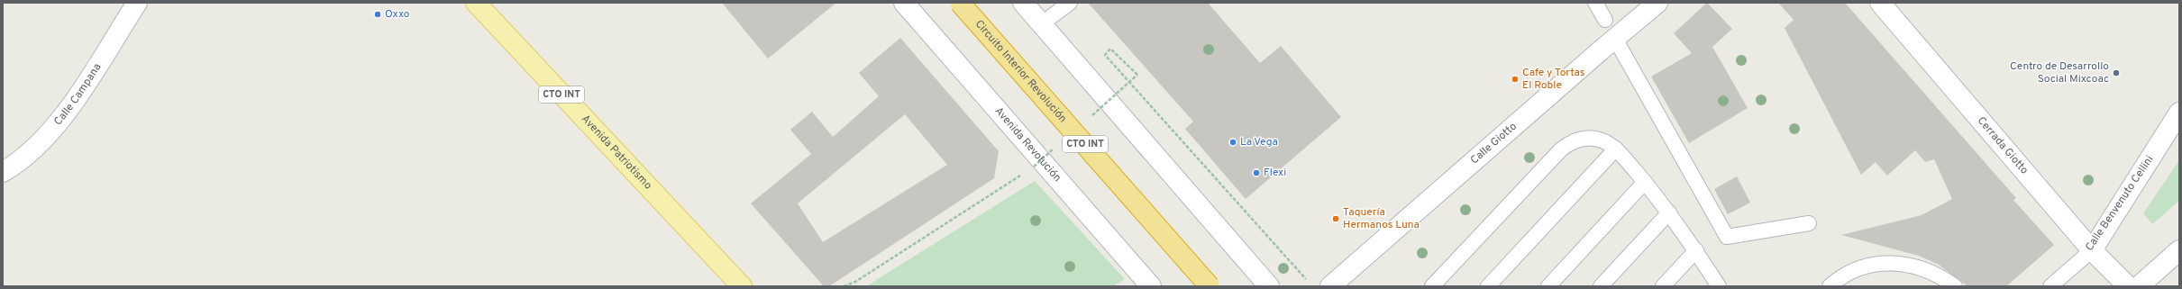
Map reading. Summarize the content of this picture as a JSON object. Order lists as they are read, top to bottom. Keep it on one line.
{"streets":{"highway":["Circuito Interior Revolución","CTO INT"],"main road":["Avenida Patriotismo"],"street":["Calle Campana","Calle Giotto","Avenida Revolución","Cerrada Giotto","Calle Benvenuto Cellini"]},"crossings":[["Cerrada Giotto","Calle Benvenuto Cellini"]],"places":["Oxxo","Centro de Desarrollo Social Mixcoac","Cafe y Tortas El Roble","La Vega","Flexi","Taquería Hermanos Luna"]}
